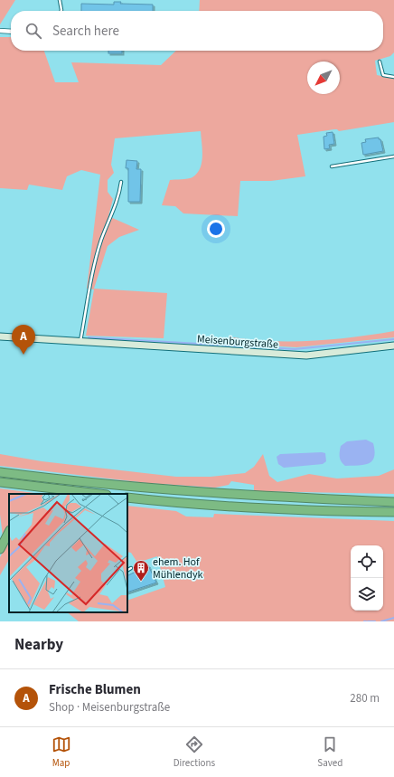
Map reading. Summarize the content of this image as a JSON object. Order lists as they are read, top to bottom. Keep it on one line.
{"streets":{"main road":["Meisenburgstraße"]},"places":{"building":["ehem. Hof Mühlendyk"]},"north":"bottom left","page":{"search":"Search here","pins":"A","heading":"Nearby","list":[{"mark":"A","name":"Frische Blumen","note":"Shop · Meisenburgstraße","value":"280 m"}],"nav":["Map","Directions","Saved"]}}
